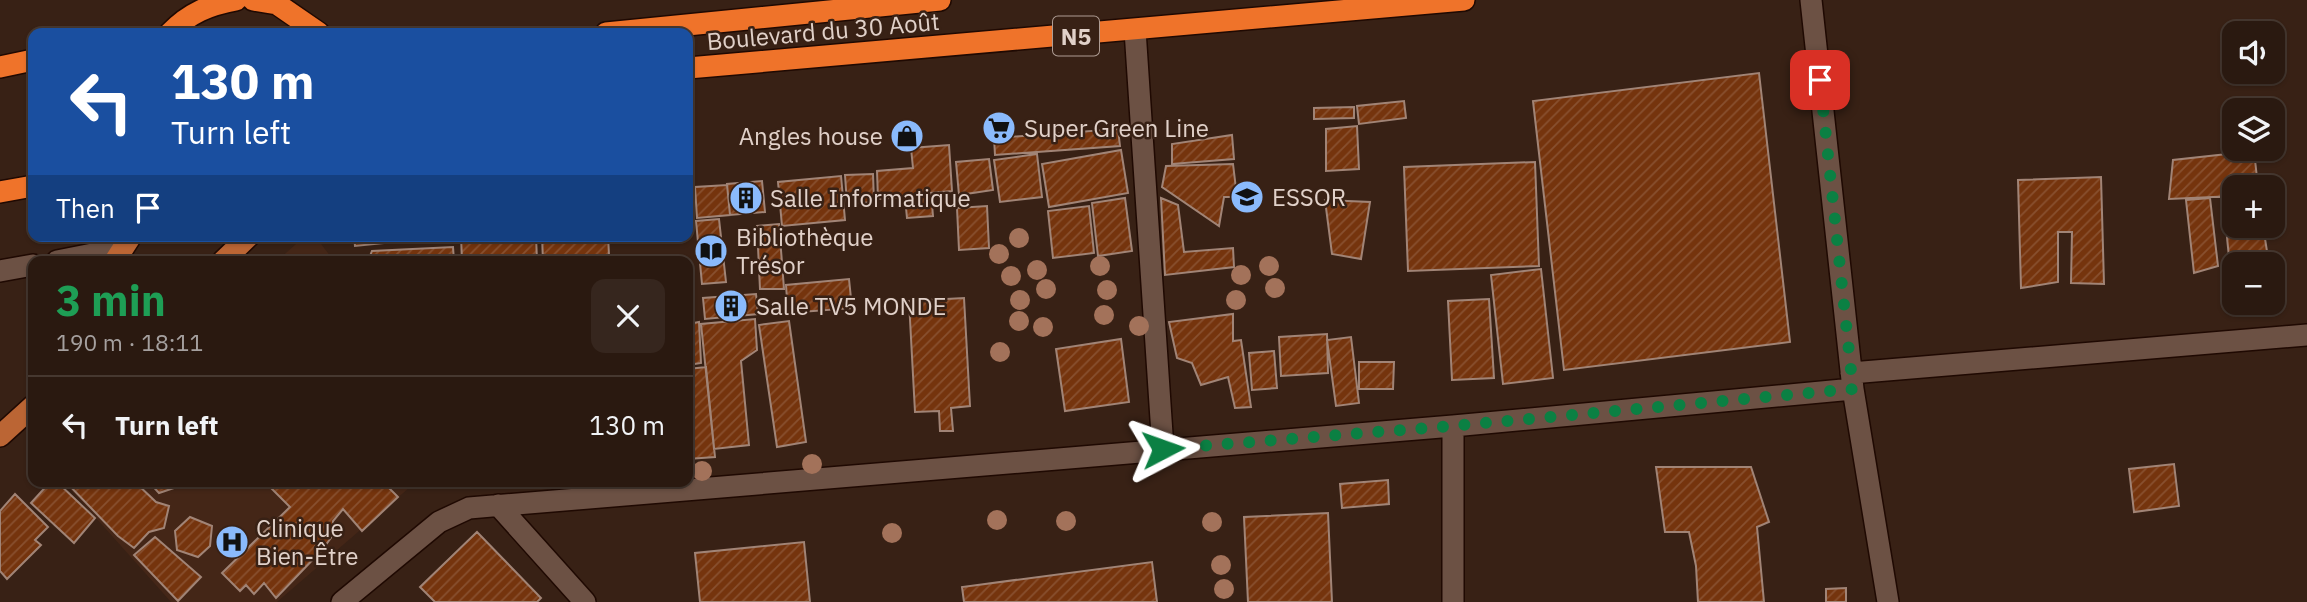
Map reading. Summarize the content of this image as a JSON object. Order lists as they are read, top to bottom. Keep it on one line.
{"streets":{"highway":["Boulevard du 30 Août","N5"]},"places":{"supermarket":["Super Green Line"],"shop":["Angles house"],"school or university":["ESSOR"],"building":["Salle Informatique","Salle TV5 MONDE"],"library":["Bibliothèque Trésor"],"hospital":["Clinique Bien-Être"]},"page":{"map_buttons":["+","−"],"turn":["130 m","Turn left"],"then":"Then","heading":["3 min","190 m · 18:11"],"list":[{"name":"Turn left","value":"130 m"}]}}
